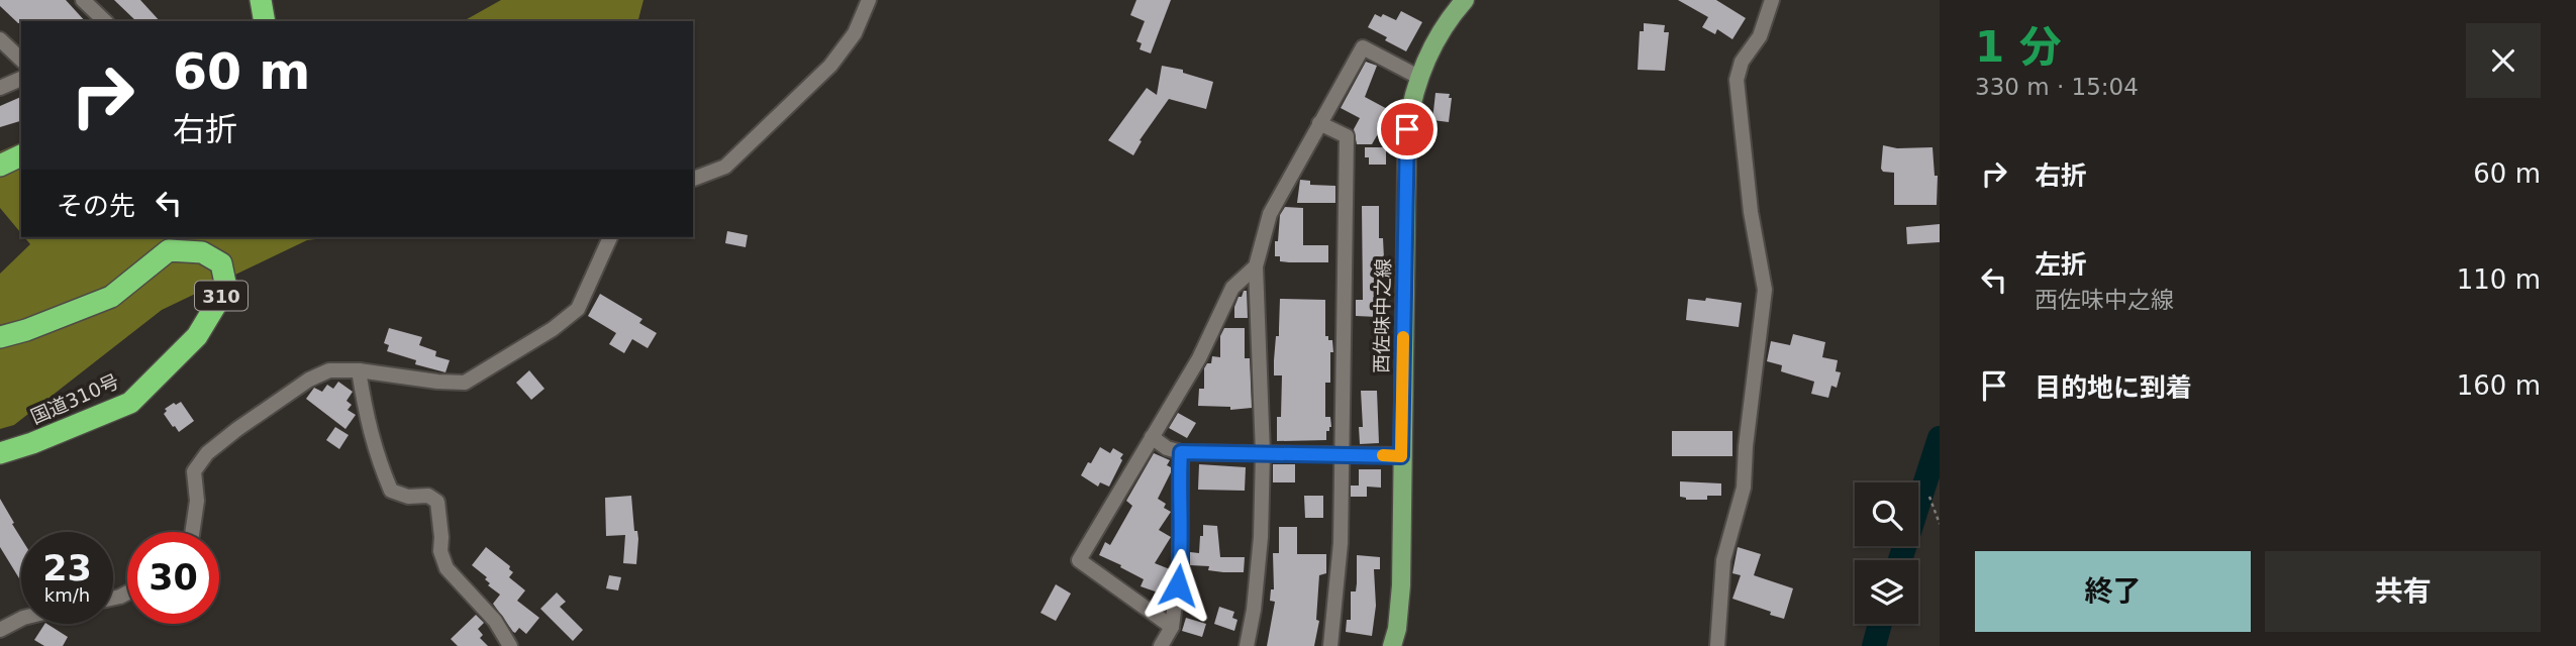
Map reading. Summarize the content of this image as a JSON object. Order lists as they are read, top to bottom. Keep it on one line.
{"streets":{"highway":["310","国道310号"],"main road":["西佐味中之線"]},"page":{"heading":["1 分","330 m · 15:04"],"turn":["60 m","右折"],"list":[{"name":"右折","value":"60 m"},{"name":"左折","note":"西佐味中之線","value":"110 m"},{"name":"目的地に到着","value":"160 m"}],"then":"その先","speed":"23 km/h","limit":"30","buttons":["終了","共有"]}}
